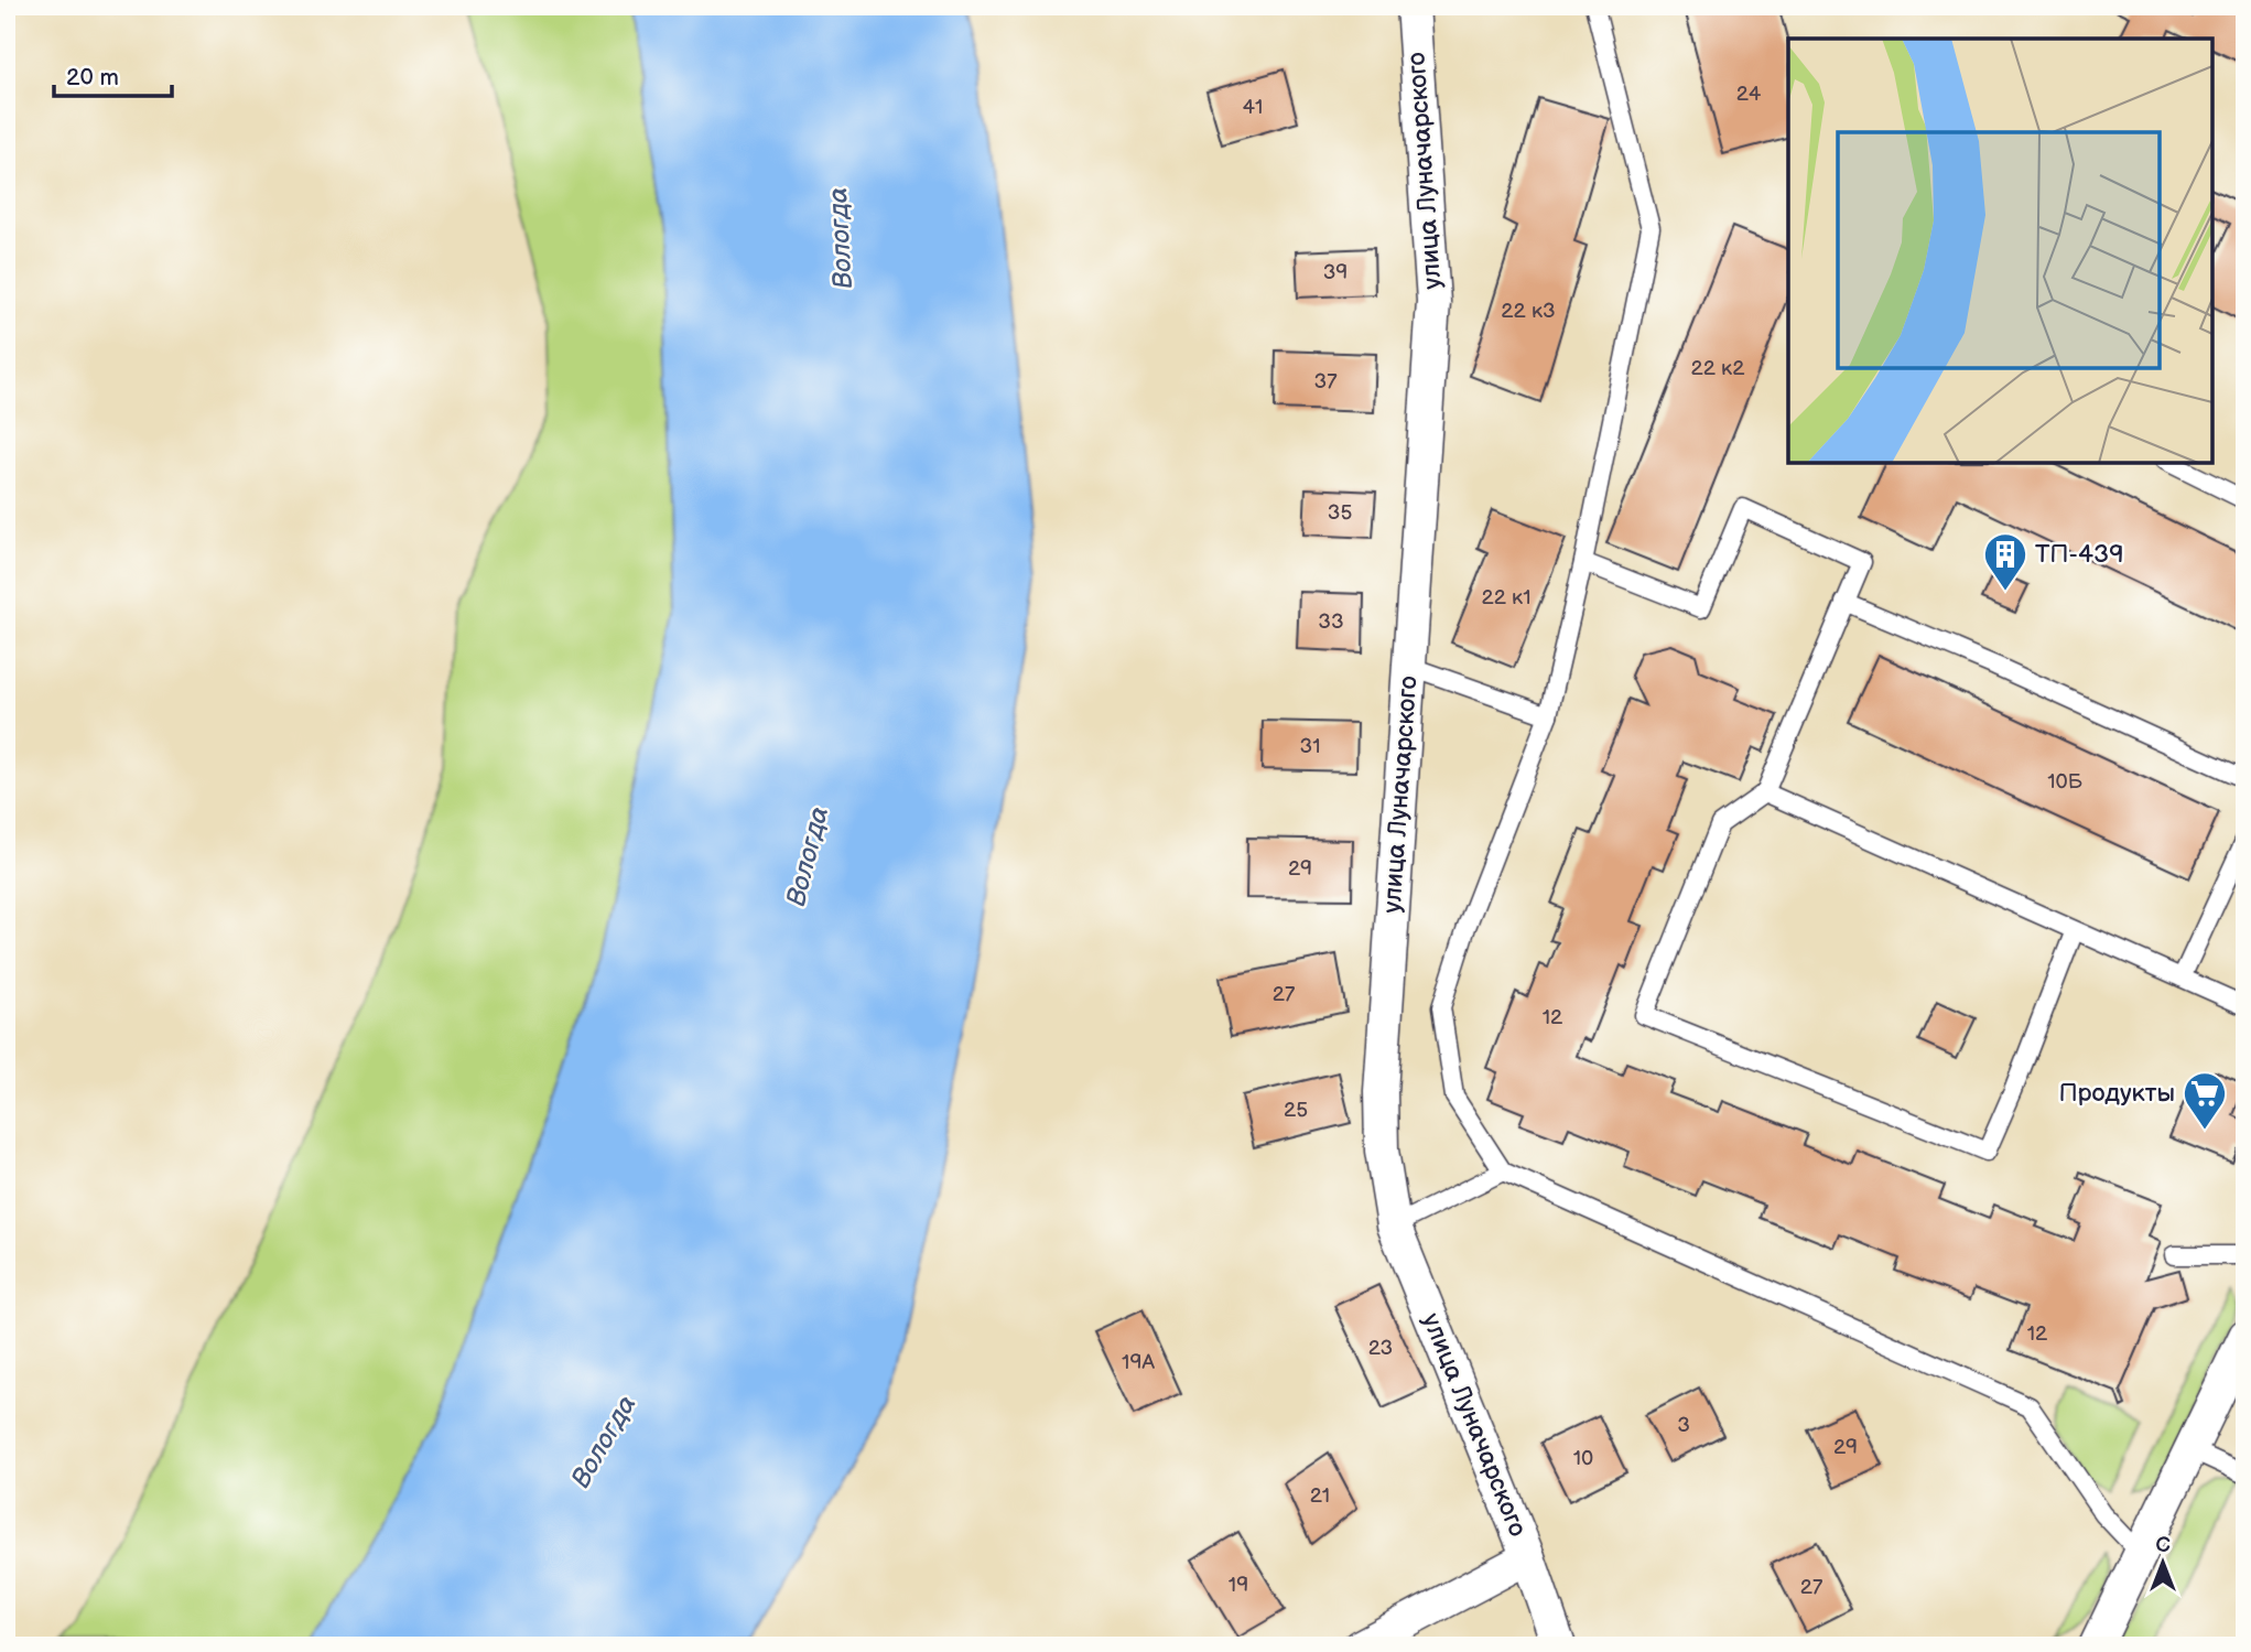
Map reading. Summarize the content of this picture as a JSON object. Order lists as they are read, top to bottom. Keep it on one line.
{"streets":{"street":["улица Луначарского"]},"water":["Вологда"],"places":{"building":["ТП-439"],"supermarket":["Продукты"]},"house_numbers":["24","41","39","22 к3","22 к2","37","35","22 к1","33","31","10Б","29","27","12","25","12","23","19А","3","29","10","21","19","27"],"scale_bar":"20 m","north":"top"}
